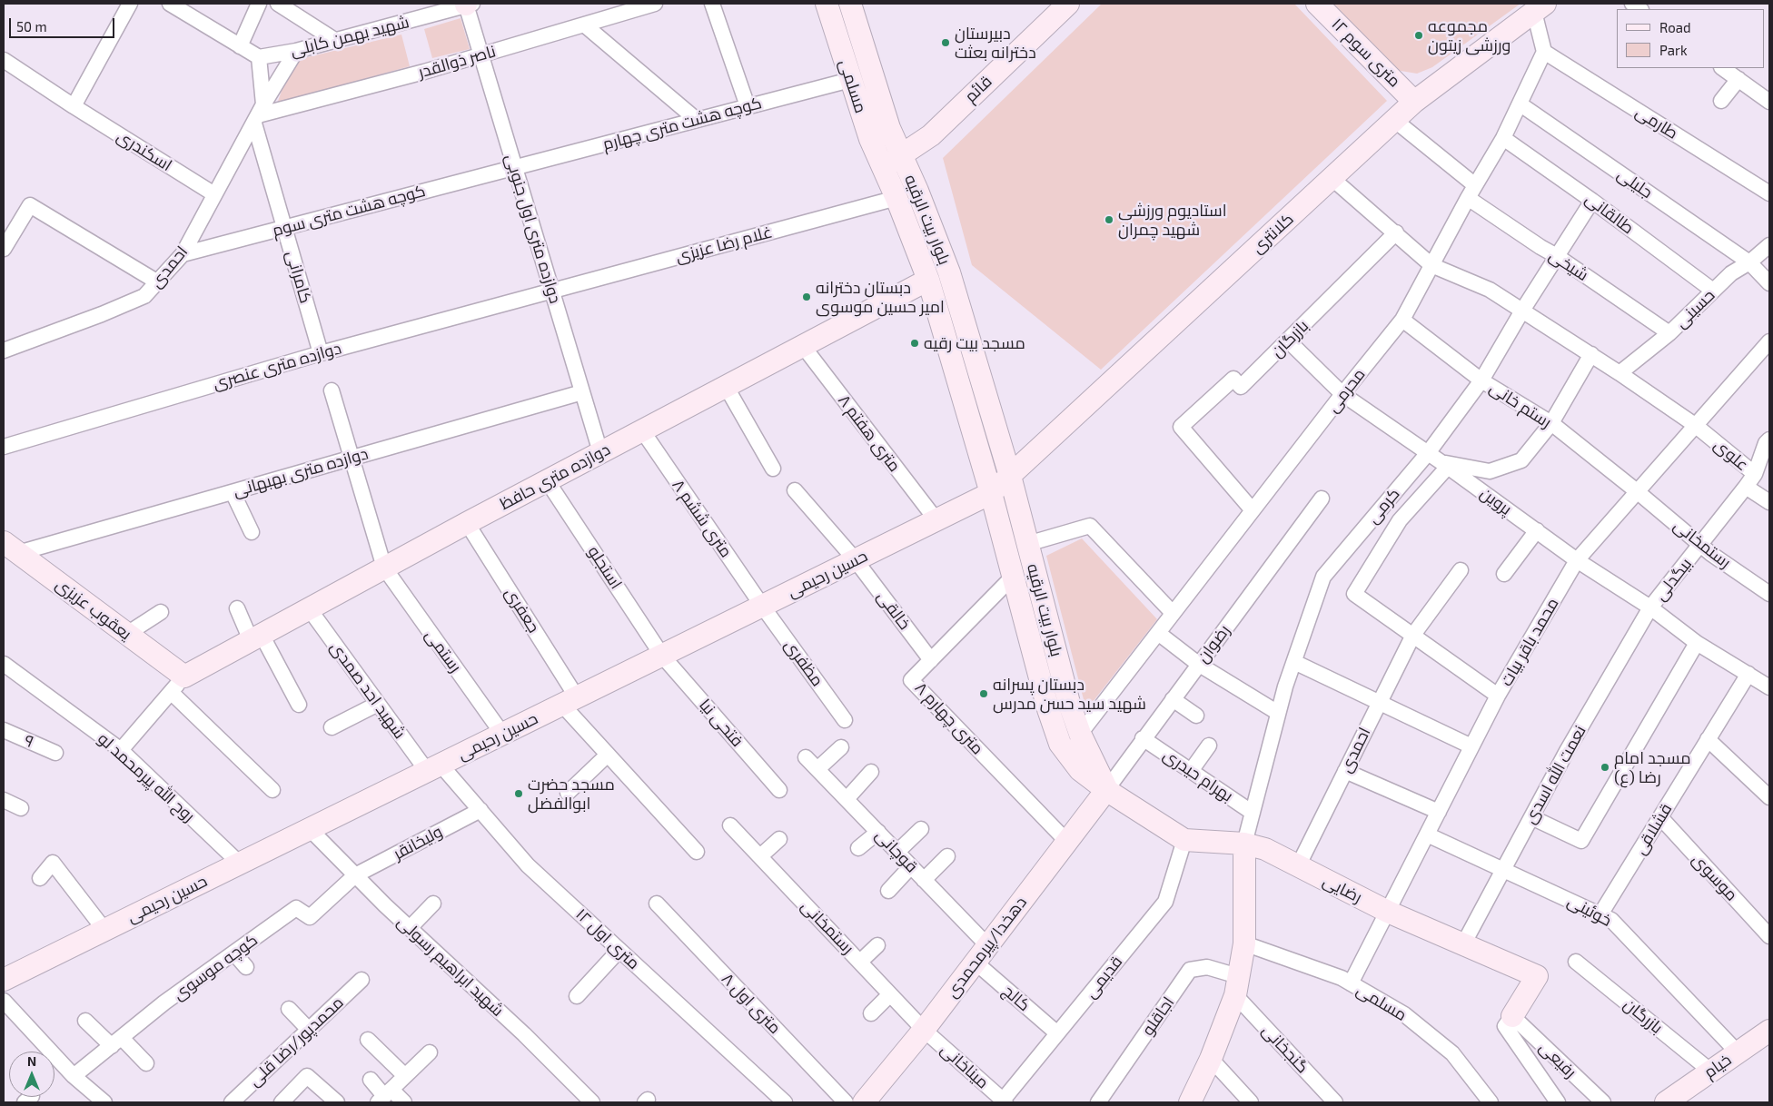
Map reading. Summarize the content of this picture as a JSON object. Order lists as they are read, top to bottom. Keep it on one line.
{"streets":{"street":["شهید بهمن کابلی","۱۲ متری سوم","ناصر ذوالقدر","مسلمی","قائم","طارمی","کوچه هشت متری چهارم","اسکندری","جلیلی","کوچه هشت متری سوم","طالقانی","بلوار بیت الرقیه","دوازده متری اول جنوبی","کلانتری","غلام رضا عزیزی","شیخی","احمدی","کامرانی","حسینی","بازرگان","دوازده متری عنصری","محرمی","رستم خانی","۸ متری هفتم","علوی","دوازده متری بهبهانی","دوازده متری حافظ","پروین","کرمی","۸ متری ششم","رستمخانی","استجلو","حسین رحیمی","بیگدلی","یعقوب عزیزی","جعفری","خالقی","محمد باقر بیات","رضوان","رستمی","مظفری","شهید احد صمدی","۸ متری چهارم","فتحی نیا","۹","نعمت الله اسدی","بهرام حیدری","روح الله پیرمحمد لو","قشلاقی","ولیخانقر","قوچانی","موسوی","رضایی","خوئینی","۱۲ متری اول","دهخدا/پیرمحمدی","شهید ابراهیم رسولی","کوچه موسوی","قدیمی","کالج","۸ متری اول","اجاقلو","محمدپور/رضا قلی","گنجخانی","رفیعی","میناخانی","خیام"]},"crossings":[["شهید بهمن کابلی","دوازده متری اول جنوبی"],["شهید بهمن کابلی","احمدی"],["شهید بهمن کابلی","کامرانی"],["۱۲ متری سوم","کلانتری"],["ناصر ذوالقدر","دوازده متری اول جنوبی"],["ناصر ذوالقدر","احمدی"],["ناصر ذوالقدر","کامرانی"],["مسلمی","قائم"],["مسلمی","کوچه هشت متری چهارم"],["مسلمی","بلوار بیت الرقیه"],["مسلمی","محمد باقر بیات"],["قائم","بلوار بیت الرقیه"],["طارمی","محرمی"],["کوچه هشت متری چهارم","کوچه هشت متری سوم"],["کوچه هشت متری چهارم","دوازده متری اول جنوبی"],["اسکندری","احمدی"],["جلیلی","حسینی"],["جلیلی","محرمی"],["کوچه هشت متری سوم","دوازده متری اول جنوبی"],["کوچه هشت متری سوم","احمدی"],["کوچه هشت متری سوم","کامرانی"],["طالقانی","حسینی"],["طالقانی","محرمی"],["طالقانی","کرمی"],["بلوار بیت الرقیه","کلانتری"],["بلوار بیت الرقیه","غلام رضا عزیزی"],["بلوار بیت الرقیه","محرمی"],["بلوار بیت الرقیه","دوازده متری حافظ"],["بلوار بیت الرقیه","حسین رحیمی"],["بلوار بیت الرقیه","رضوان"],["بلوار بیت الرقیه","۸ متری چهارم"],["بلوار بیت الرقیه","رضایی"],["بلوار بیت الرقیه","دهخدا/پیرمحمدی"],["دوازده متری اول جنوبی","غلام رضا عزیزی"],["دوازده متری اول جنوبی","دوازده متری عنصری"],["دوازده متری اول جنوبی","دوازده متری بهبهانی"],["دوازده متری اول جنوبی","دوازده متری حافظ"],["کلانتری","شیخی"],["کلانتری","علوی"],["کلانتری","حسین رحیمی"],["غلام رضا عزیزی","دوازده متری عنصری"],["شیخی","حسینی"],["شیخی","محرمی"],["شیخی","کرمی"],["احمدی","کامرانی"],["احمدی","رضایی"],["کامرانی","دوازده متری عنصری"],["حسینی","علوی"],["بازرگان","محرمی"],["بازرگان","علوی"],["بازرگان","پروین"],["بازرگان","خیام"],["محرمی","رستم خانی"],["محرمی","علوی"],["محرمی","پروین"],["رستم خانی","کرمی"],["رستم خانی","رستمخانی"],["رستم خانی","محمد باقر بیات"],["۸ متری هفتم","دوازده متری حافظ"],["۸ متری هفتم","حسین رحیمی"],["علوی","کرمی"],["علوی","بیگدلی"],["علوی","محمد باقر بیات"],["دوازده متری بهبهانی","یعقوب عزیزی"],["دوازده متری حافظ","۸ متری ششم"],["دوازده متری حافظ","استجلو"],["دوازده متری حافظ","یعقوب عزیزی"],["دوازده متری حافظ","جعفری"],["دوازده متری حافظ","رستمی"],["دوازده متری حافظ","شهید احد صمدی"],["پروین","کرمی"],["پروین","بیگدلی"],["پروین","محمد باقر بیات"],["پروین","نعمت الله اسدی"],["پروین","قشلاقی"],["کرمی","بهرام حیدری"],["کرمی","رضایی"],["۸ متری ششم","حسین رحیمی"],["۸ متری ششم","مظفری"],["رستمخانی","بیگدلی"],["رستمخانی","محمد باقر بیات"],["رستمخانی","دهخدا/پیرمحمدی"],["رستمخانی","میناخانی"],["استجلو","حسین رحیمی"],["استجلو","فتحی نیا"],["حسین رحیمی","جعفری"],["حسین رحیمی","خالقی"],["حسین رحیمی","رستمی"],["حسین رحیمی","مظفری"],["حسین رحیمی","شهید احد صمدی"],["حسین رحیمی","فتحی نیا"],["حسین رحیمی","روح الله پیرمحمد لو"],["حسین رحیمی","۱۲ متری اول"],["حسین رحیمی","شهید ابراهیم رسولی"],["بیگدلی","نعمت الله اسدی"],["خالقی","۸ متری چهارم"],["محمد باقر بیات","رضایی"],["محمد باقر بیات","خوئینی"],["رضوان","بهرام حیدری"],["رضوان","رضایی"],["رضوان","دهخدا/پیرمحمدی"],["شهید احد صمدی","۱۲ متری اول"],["۸ متری چهارم","دهخدا/پیرمحمدی"],["نعمت الله اسدی","رضایی"],["نعمت الله اسدی","خوئینی"],["قشلاقی","موسوی"],["قشلاقی","خوئینی"],["ولیخانقر","۱۲ متری اول"],["ولیخانقر","شهید ابراهیم رسولی"],["ولیخانقر","کوچه موسوی"],["قوچانی","دهخدا/پیرمحمدی"],["قوچانی","کالج"],["رضایی","دهخدا/پیرمحمدی"],["رضایی","قدیمی"],["رضایی","رفیعی"],["خوئینی","خیام"],["دهخدا/پیرمحمدی","کالج"],["دهخدا/پیرمحمدی","میناخانی"],["شهید ابراهیم رسولی","کوچه موسوی"],["قدیمی","کالج"],["قدیمی","میناخانی"],["اجاقلو","گنجخانی"]],"places":["مجموعه ورزشی زیتون","دبیرستان دخترانه بعثت","استادیوم ورزشی شهید چمران","دبستان دخترانه امیر حسین موسوی","مسجد بیت رقیه","دبستان پسرانه شهید سید حسن مدرس","مسجد امام رضا (ع)","مسجد حضرت ابوالفضل"],"legend":["Road","Park"],"scale_bar":"50 m","north":"top"}
